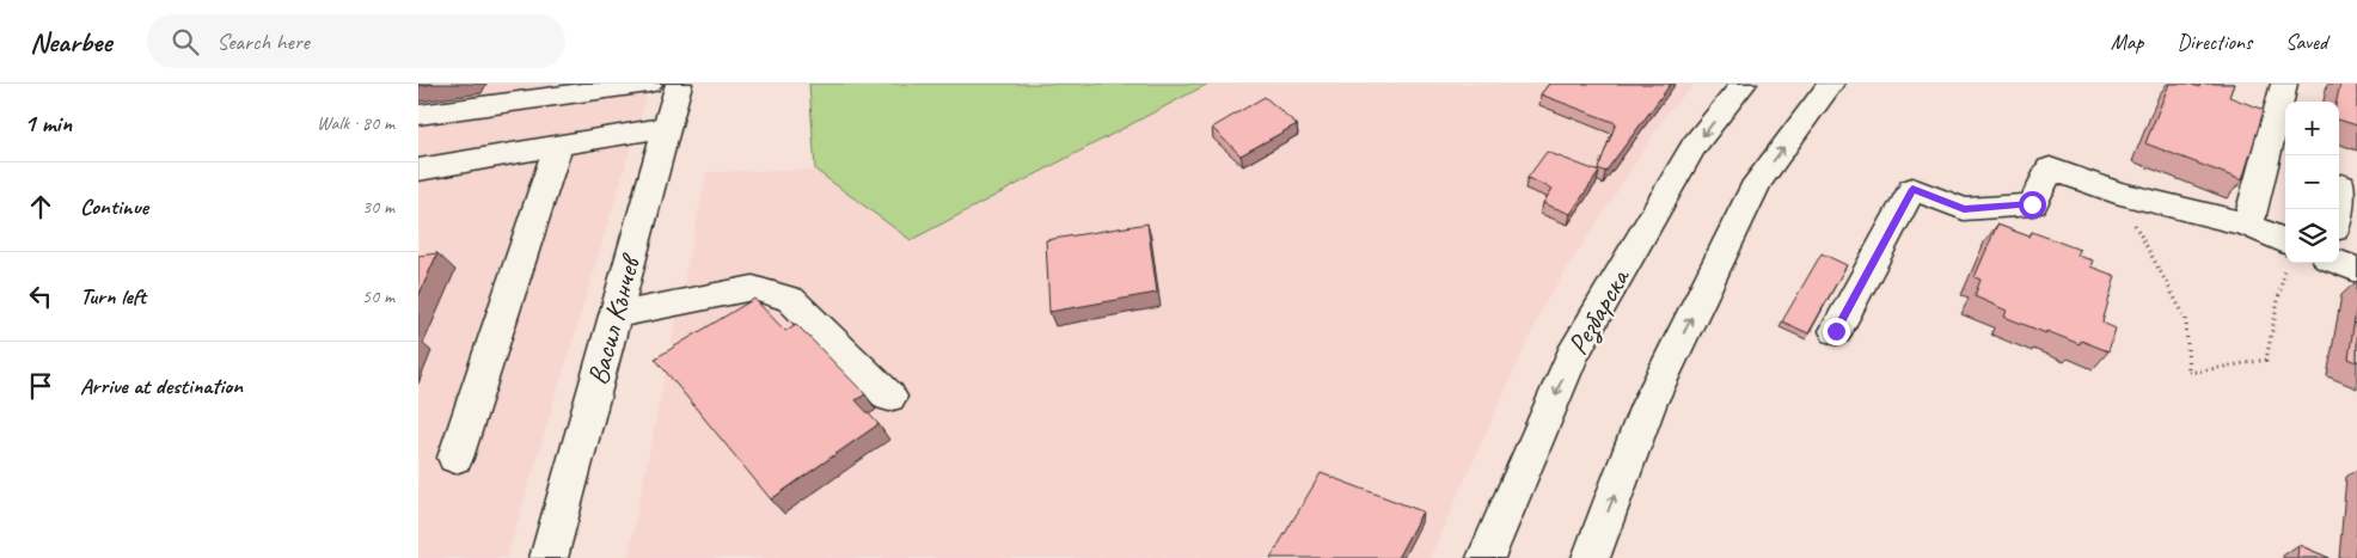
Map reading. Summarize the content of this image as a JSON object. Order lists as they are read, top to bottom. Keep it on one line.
{"streets":{"street":["Резбарска","Васил Кънчев"]},"page":{"header":"Nearbee","search":"Search here","nav":["Map","Directions","Saved"],"heading":["1 min","Walk · 80 m"],"map_buttons":["+","−"],"list":[["Continue","30 m"],["Turn left","50 m"],"Arrive at destination"]}}
